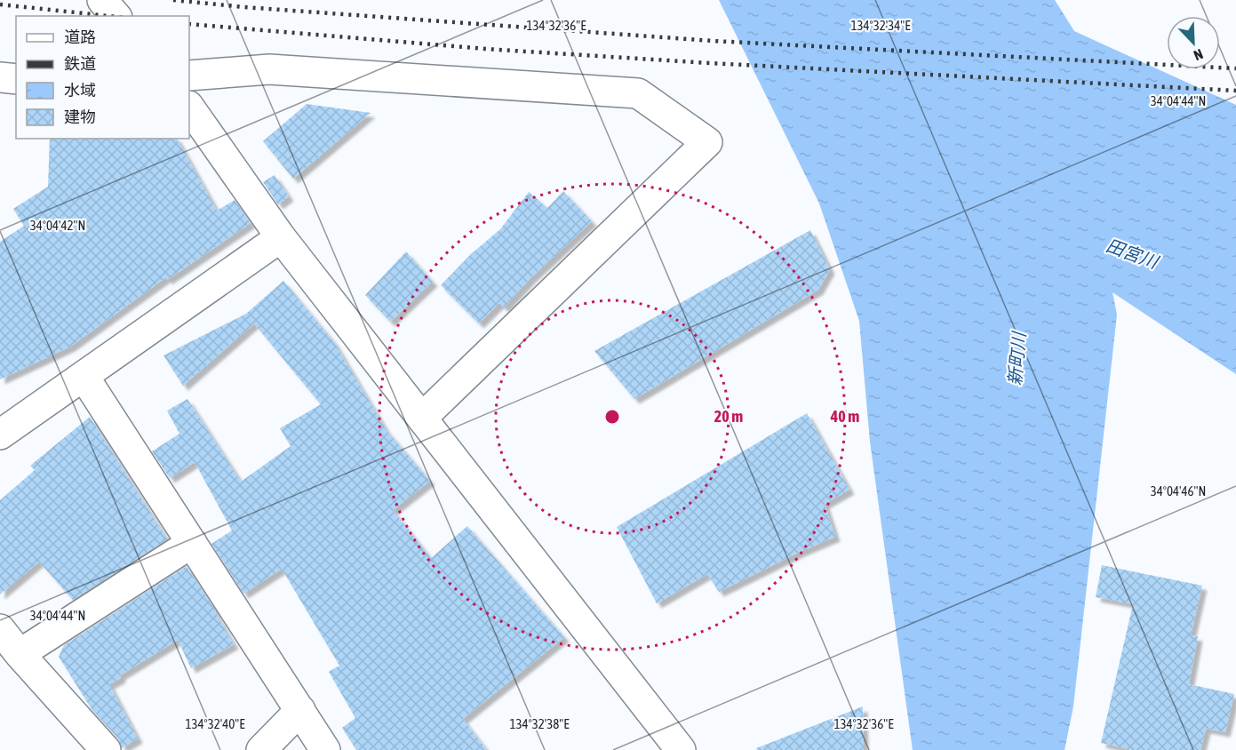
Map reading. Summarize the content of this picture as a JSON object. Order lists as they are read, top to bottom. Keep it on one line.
{"water":["田宮川","新町川"],"legend":["道路","鉄道","水域","建物"],"north":"bottom right","coordinates":["134°32'36\"E","134°32'34\"E","34°04'44\"N","34°04'42\"N","34°04'46\"N","134°32'40\"E","134°32'38\"E"],"rings":["20 m","40 m"]}
